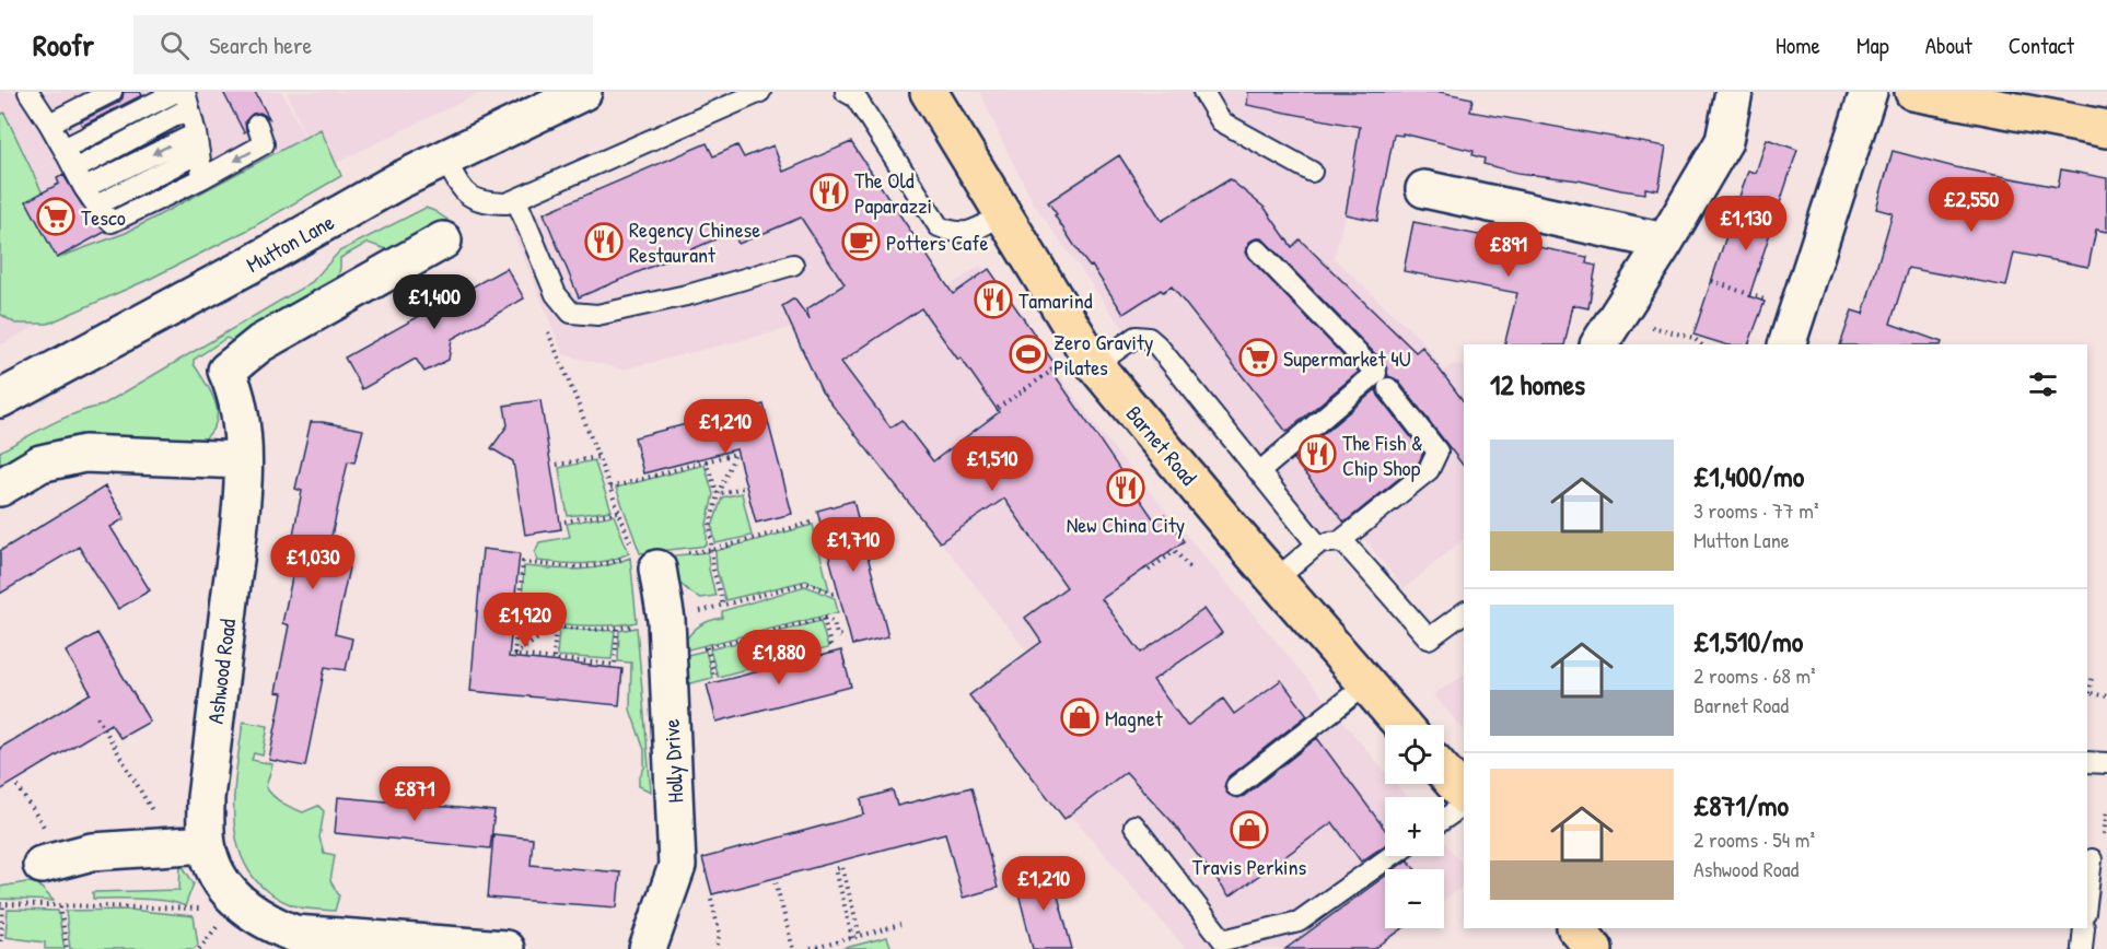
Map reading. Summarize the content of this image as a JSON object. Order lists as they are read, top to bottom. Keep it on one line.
{"streets":{"main road":["Barnet Road"],"street":["Mutton Lane","Ashwood Road","Holly Drive"]},"places":{"restaurant":["The Old Paparazzi","Regency Chinese Restaurant","Tamarind","The Fish & Chip Shop","New China City"],"supermarket":["Tesco","Supermarket 4U"],"cafe":["Potters Cafe"],"sports":["Zero Gravity Pilates"],"shop":["Magnet","Travis Perkins"]},"page":{"header":"Roofr","search":"Search here","nav":["Home","Map","About","Contact"],"price":["£2,550","£1,130","£891","£1,400","£1,210","£1,510","£1,710","£1,030","£1,920","£1,880","£871","£1,210"],"heading":"12 homes","list":[{"name":"£1,400/mo","note":"3 rooms · 77 m² · Mutton Lane"},{"name":"£1,510/mo","note":"2 rooms · 68 m² · Barnet Road"},{"name":"£871/mo","note":"2 rooms · 54 m² · Ashwood Road"}],"map_buttons":["+","−"]}}
